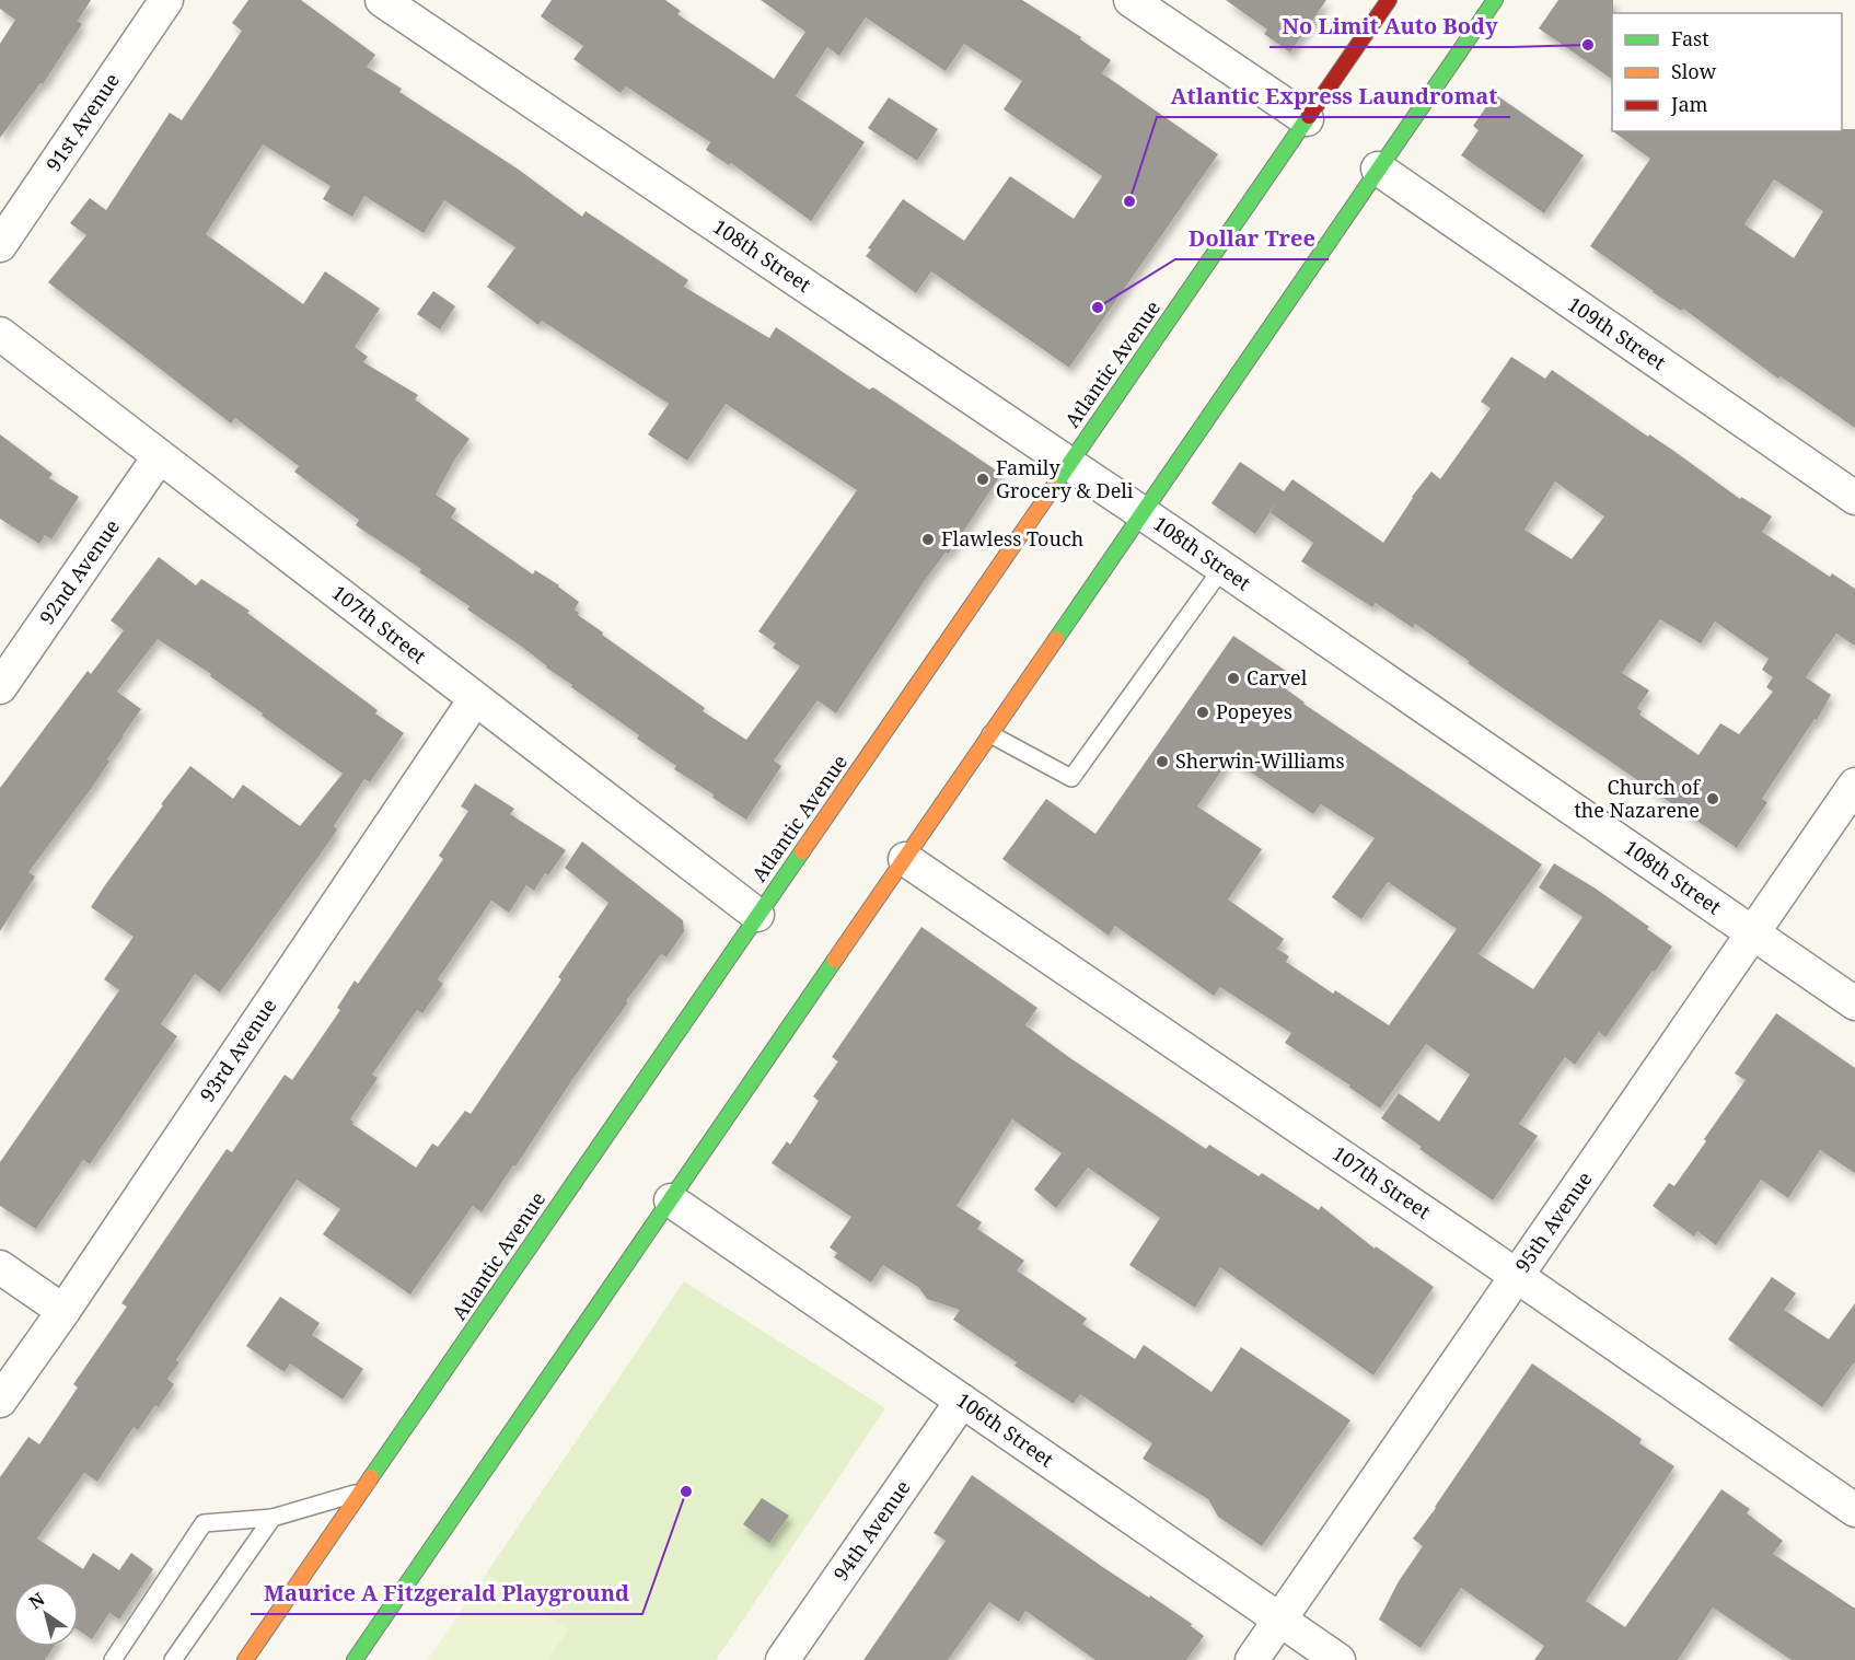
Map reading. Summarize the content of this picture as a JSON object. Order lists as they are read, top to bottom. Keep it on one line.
{"streets":{"main road":["Atlantic Avenue"],"street":["91st Avenue","108th Street","109th Street","92nd Avenue","107th Street","93rd Avenue","95th Avenue","106th Street","94th Avenue"]},"crossings":[["108th Street","Atlantic Avenue"],["108th Street","95th Avenue"],["Atlantic Avenue","107th Street"],["92nd Avenue","107th Street"],["107th Street","93rd Avenue"],["107th Street","95th Avenue"],["95th Avenue","106th Street"],["106th Street","94th Avenue"]],"places":["No Limit Auto Body","Atlantic Express Laundromat","Dollar Tree","Family Grocery & Deli","Flawless Touch","Carvel","Popeyes","Sherwin-Williams","Church of the Nazarene","Maurice A Fitzgerald Playground"],"legend":["Fast","Slow","Jam"],"north":"top left"}
